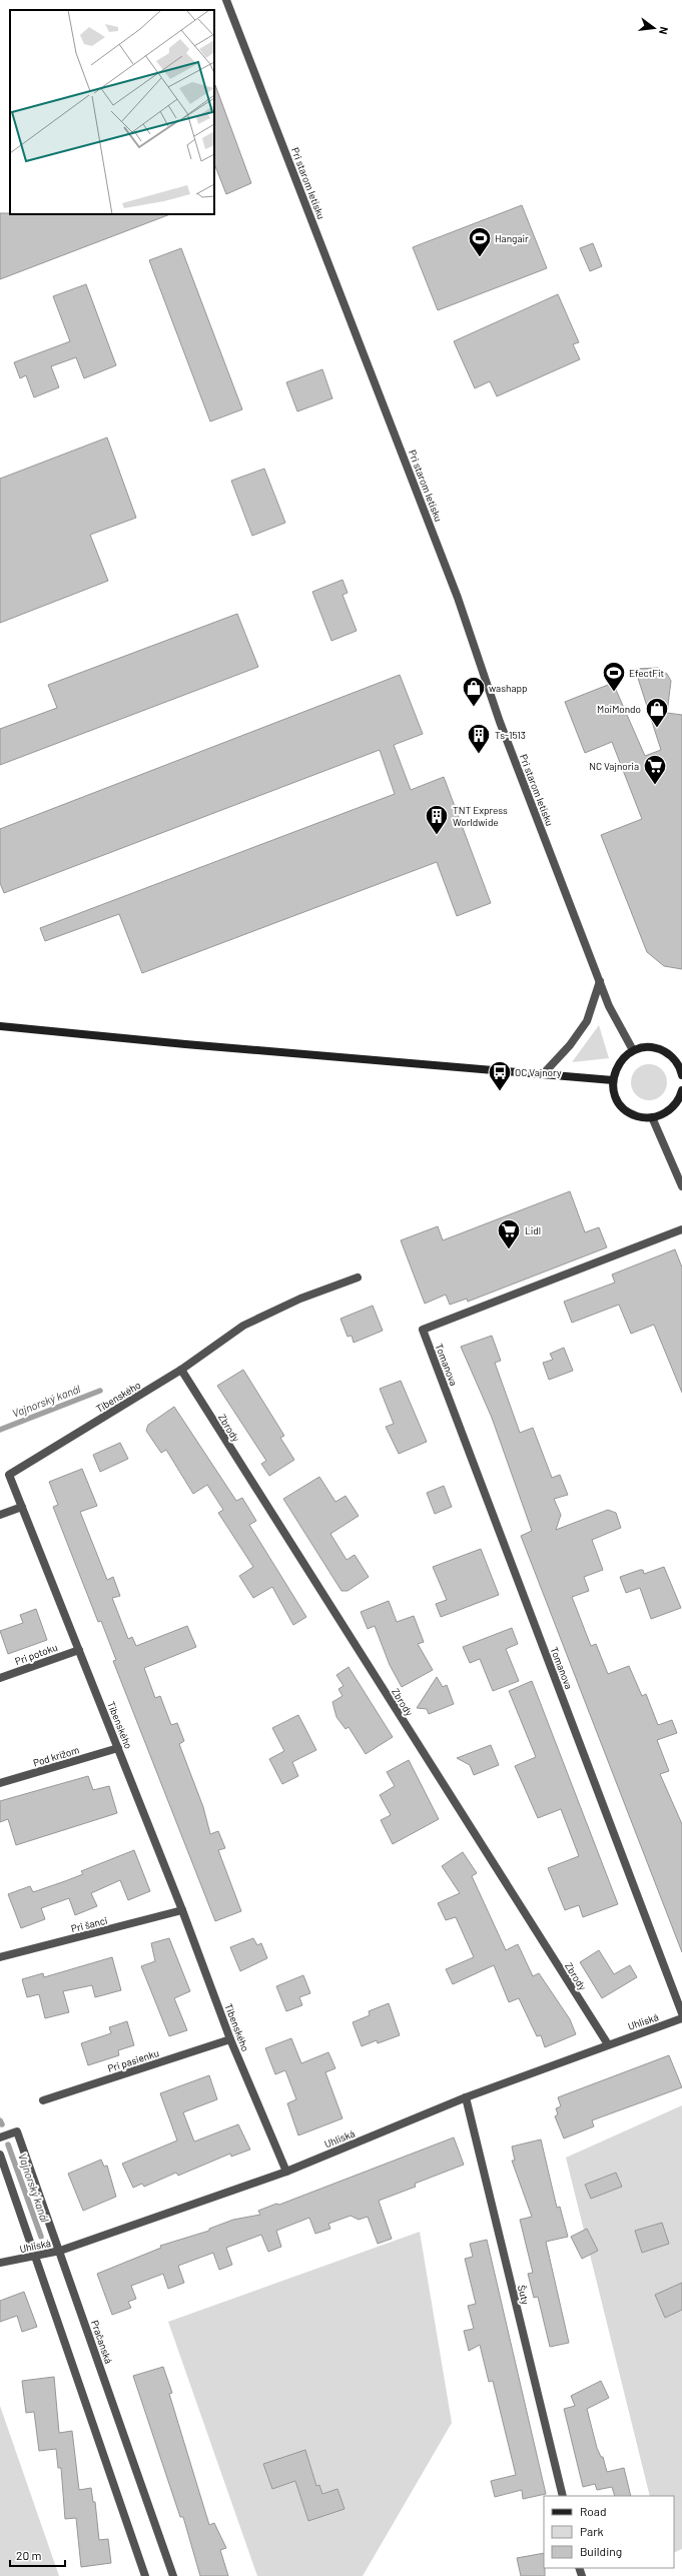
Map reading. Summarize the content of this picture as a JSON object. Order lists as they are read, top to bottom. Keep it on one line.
{"streets":{"street":["Pri starom letisku","Tomanova","Tibenského","Zbrody","Pri potoku","Pod krížom","Pri šanci","Uhliská","Pri pasienku","Šuty","Pračanská"]},"crossings":[["Tibenského","Zbrody"],["Tibenského","Pri potoku"],["Tibenského","Pod krížom"],["Tibenského","Pri šanci"],["Tibenského","Uhliská"],["Tibenského","Pri pasienku"],["Zbrody","Uhliská"],["Uhliská","Šuty"],["Uhliská","Pračanská"]],"water":["Vajnorský kanál"],"places":{"sports":["Hangair","EfectFit"],"shop":["washapp","MoiMondo"],"building":["Ts-1513","TNT Express Worldwide"],"supermarket":["NC Vajnoria","Lidl"],"bus stop":["OC Vajnory"]},"legend":["Road","Park","Building"],"scale_bar":"20 m","north":"right"}
